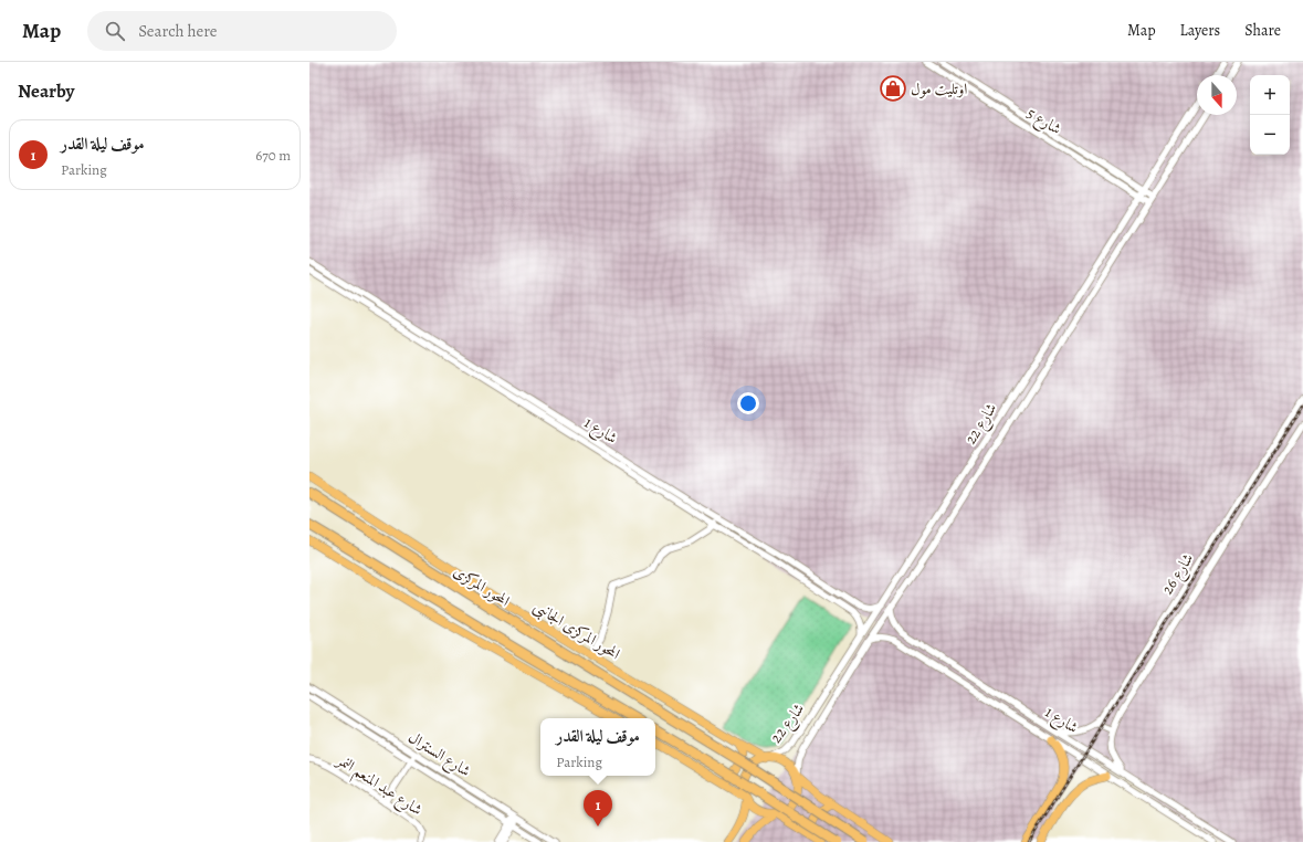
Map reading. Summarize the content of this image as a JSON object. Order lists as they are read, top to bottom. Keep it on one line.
{"streets":{"highway":["المحور المركزى"],"main road":["المحور المركزى الجانبى"],"street":["شارع 5","شارع 22","شارع 1","شارع 26","شارع السنترال","شارع عبد المنعم النمر"]},"crossings":[["شارع 5","شارع 22"],["شارع 22","شارع 1"],["شارع 22","المحور المركزى الجانبى"]],"places":{"shop":["اوتليت مول"]},"north":"bottom","page":{"header":"Map","search":"Search here","nav":["Map","Layers","Share"],"heading":"Nearby","map_buttons":["+","−"],"list":[{"mark":"1","name":"موقف ليلة القدر","note":"Parking","value":"670 m"}],"popup":["موقف ليلة القدر","Parking"],"pins":"1"}}
